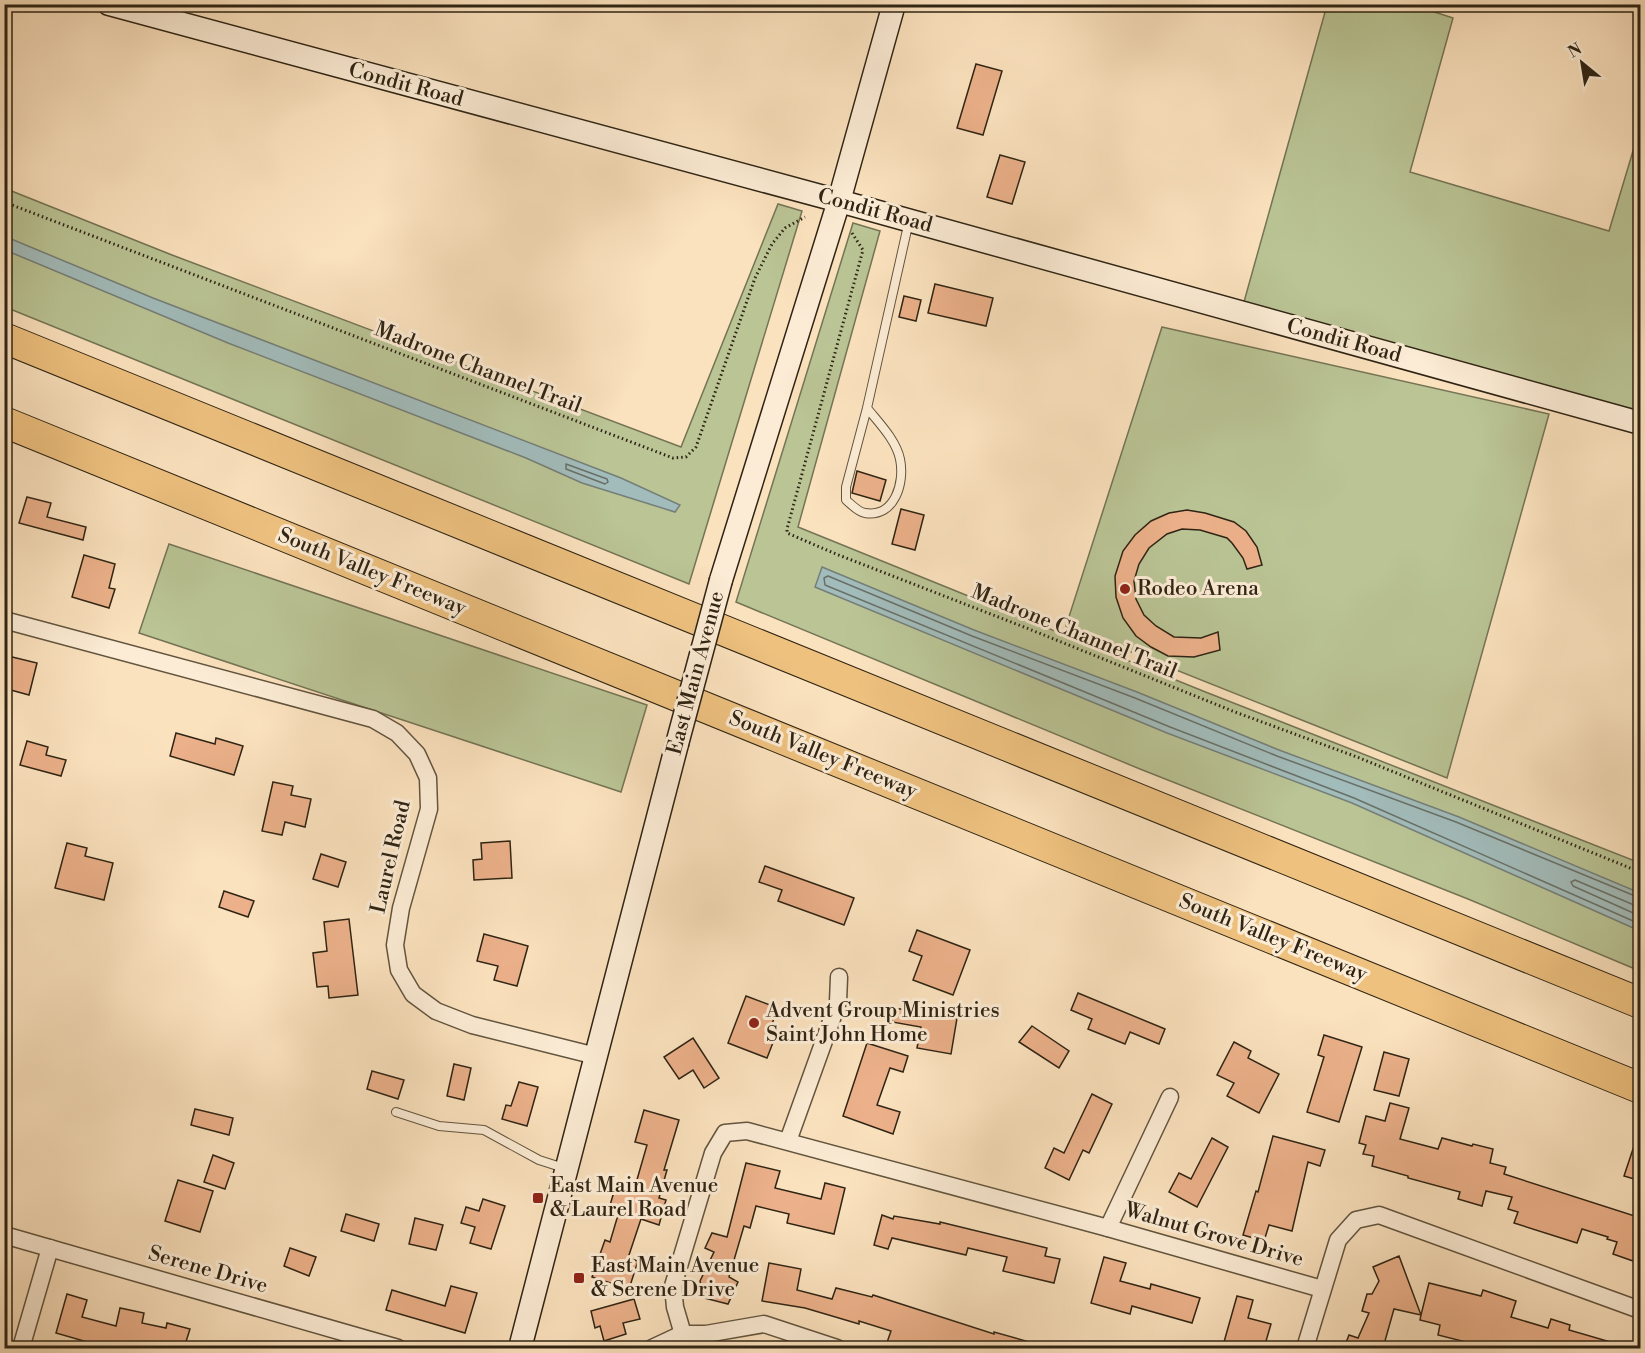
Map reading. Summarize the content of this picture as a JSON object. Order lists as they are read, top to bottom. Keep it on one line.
{"streets":{"highway":["South Valley Freeway"],"street":["Condit Road","East Main Avenue","Laurel Road","Walnut Grove Drive","Serene Drive"],"path":["Madrone Channel Trail"]},"crossings":[["Condit Road","East Main Avenue"],["East Main Avenue","Laurel Road"]],"places":{"other":["Rodeo Arena","Advent Group Ministries Saint John Home"],"transit":["East Main Avenue & Laurel Road","East Main Avenue & Serene Drive"]},"north":"top left"}
